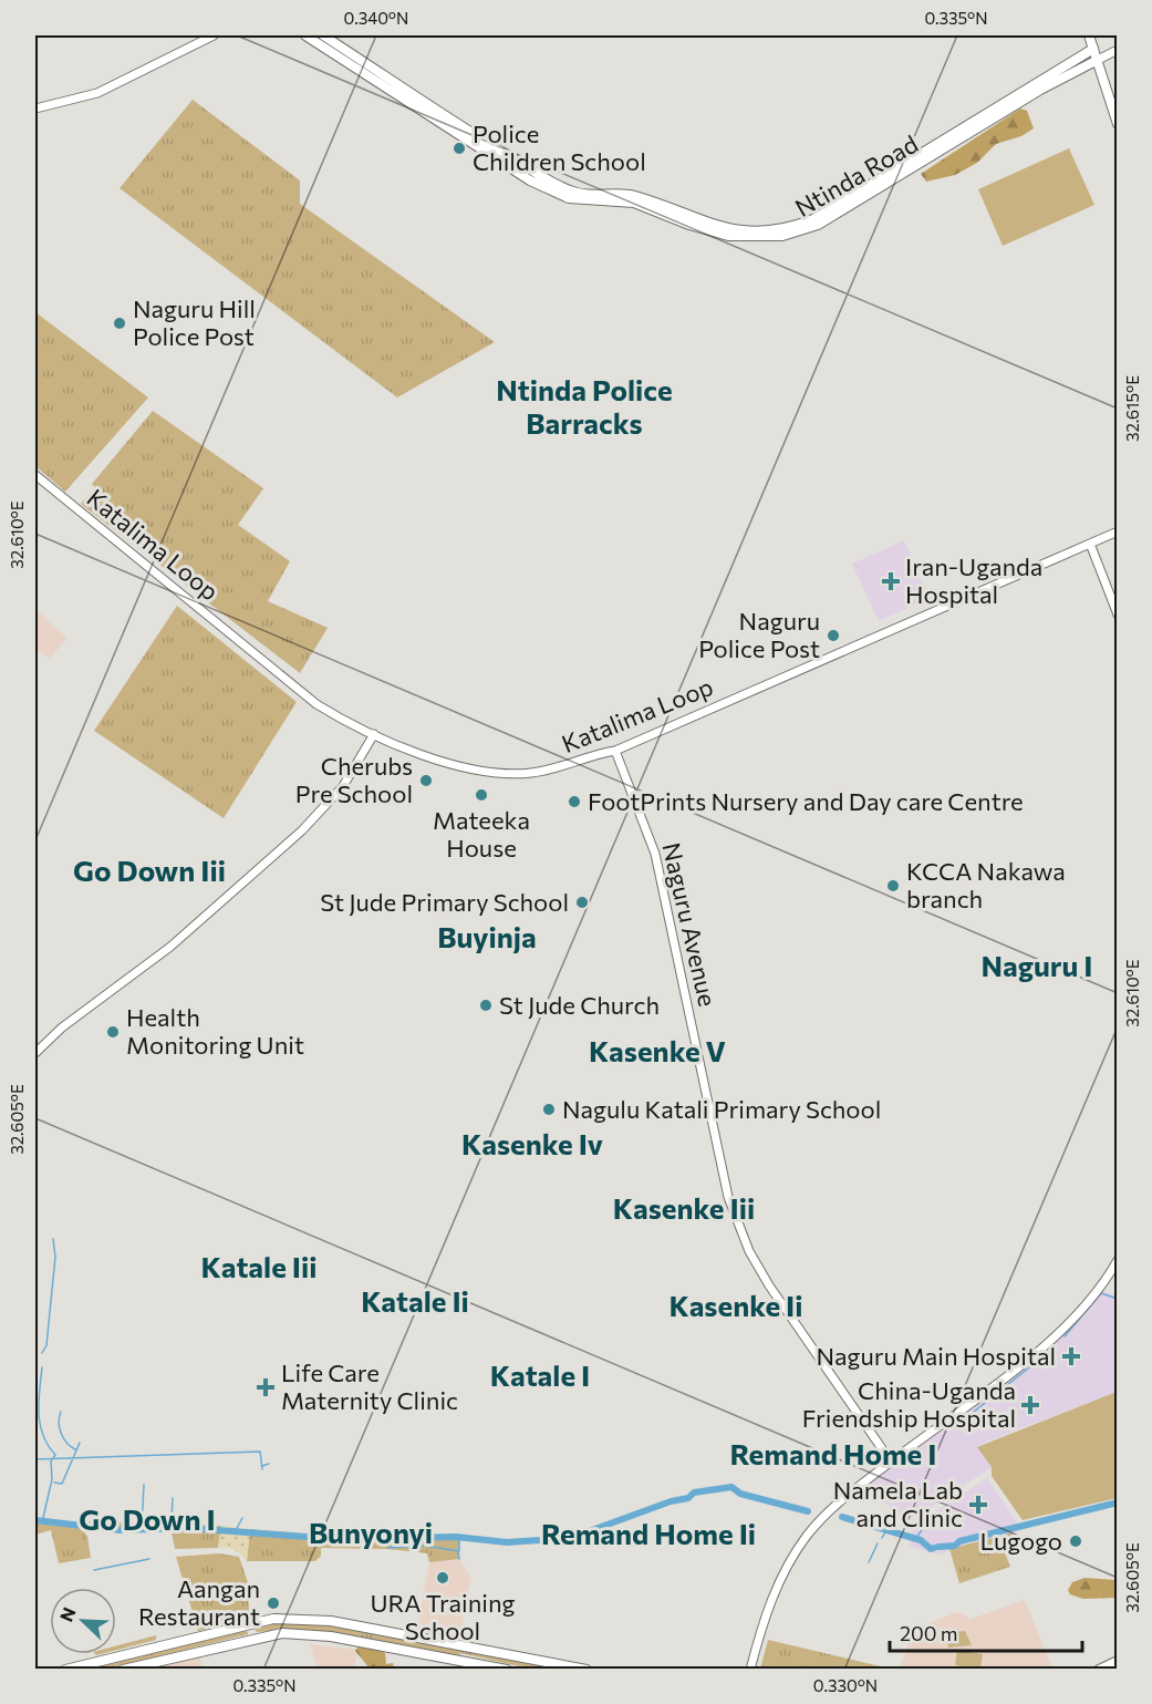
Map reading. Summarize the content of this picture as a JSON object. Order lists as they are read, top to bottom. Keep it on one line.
{"streets":{"main road":["Ntinda Road"],"street":["Katalima Loop","Naguru Avenue"]},"crossings":[["Katalima Loop","Naguru Avenue"]],"districts":["Ntinda Police Barracks","Go Down Iii","Buyinja","Naguru I","Kasenke V","Kasenke Iv","Kasenke Iii","Katale Iii","Katale Ii","Kasenke Ii","Katale I","Remand Home I","Go Down I","Bunyonyi","Remand Home Ii"],"places":{"other":["Police Children School","Naguru Hill Police Post","Naguru Police Post","Cherubs Pre School","Mateeka House","FootPrints Nursery and Day care Centre","KCCA Nakawa branch","St Jude Primary School","St Jude Church","Health Monitoring Unit","Nagulu Katali Primary School","Lugogo","URA Training School","Aangan Restaurant"],"health":["Iran-Uganda Hospital","Naguru Main Hospital","Life Care Maternity Clinic","China-Uganda Friendship Hospital","Namela Lab and Clinic"]},"scale_bar":"200 m","north":"top left","coordinates":["0.340°N","0.335°N","32.615°E","32.610°E","32.605°E","0.330°N"]}
